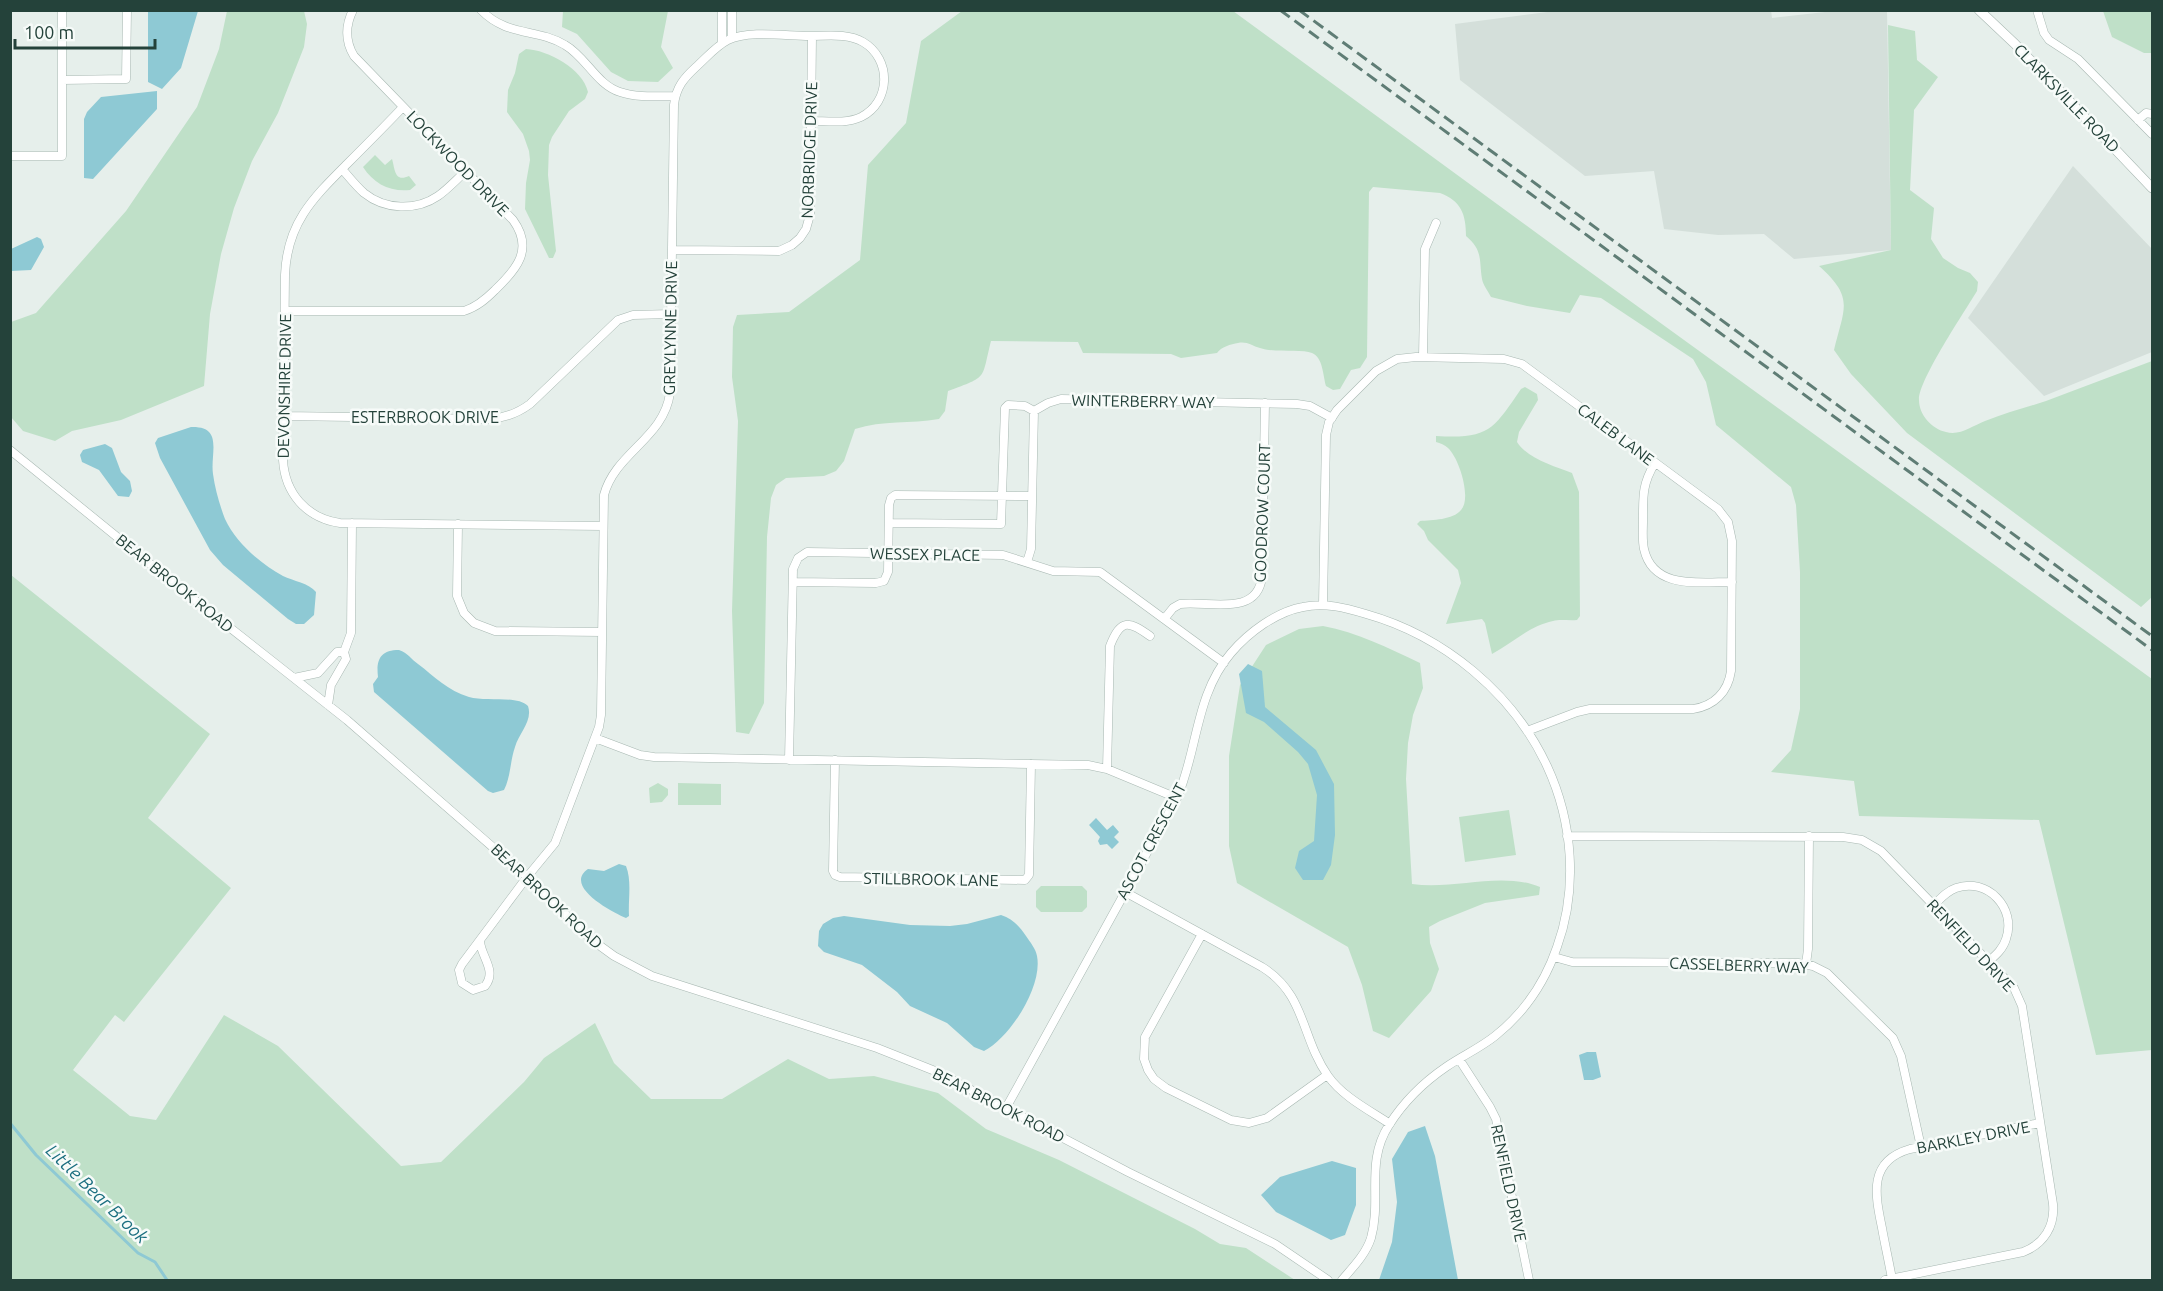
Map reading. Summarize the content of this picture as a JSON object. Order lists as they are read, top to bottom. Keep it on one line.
{"streets":{"street":["CLARKSVILLE ROAD","NORBRIDGE DRIVE","LOCKWOOD DRIVE","GREYLYNNE DRIVE","DEVONSHIRE DRIVE","WINTERBERRY WAY","ESTERBROOK DRIVE","CALEB LANE","GOODROW COURT","WESSEX PLACE","BEAR BROOK ROAD","ASCOT CRESCENT","STILLBROOK LANE","RENFIELD DRIVE","CASSELBERRY WAY","BARKLEY DRIVE"]},"crossings":[["NORBRIDGE DRIVE","GREYLYNNE DRIVE"],["LOCKWOOD DRIVE","DEVONSHIRE DRIVE"],["GREYLYNNE DRIVE","DEVONSHIRE DRIVE"],["GREYLYNNE DRIVE","ESTERBROOK DRIVE"],["GREYLYNNE DRIVE","BEAR BROOK ROAD"],["DEVONSHIRE DRIVE","ESTERBROOK DRIVE"],["WINTERBERRY WAY","CALEB LANE"],["WINTERBERRY WAY","GOODROW COURT"],["CALEB LANE","ASCOT CRESCENT"],["GOODROW COURT","WESSEX PLACE"],["WESSEX PLACE","ASCOT CRESCENT"],["BEAR BROOK ROAD","ASCOT CRESCENT"],["ASCOT CRESCENT","RENFIELD DRIVE"],["ASCOT CRESCENT","CASSELBERRY WAY"],["RENFIELD DRIVE","BARKLEY DRIVE"],["CASSELBERRY WAY","BARKLEY DRIVE"]],"water":["Little Bear Brook"],"scale_bar":"100 m"}
